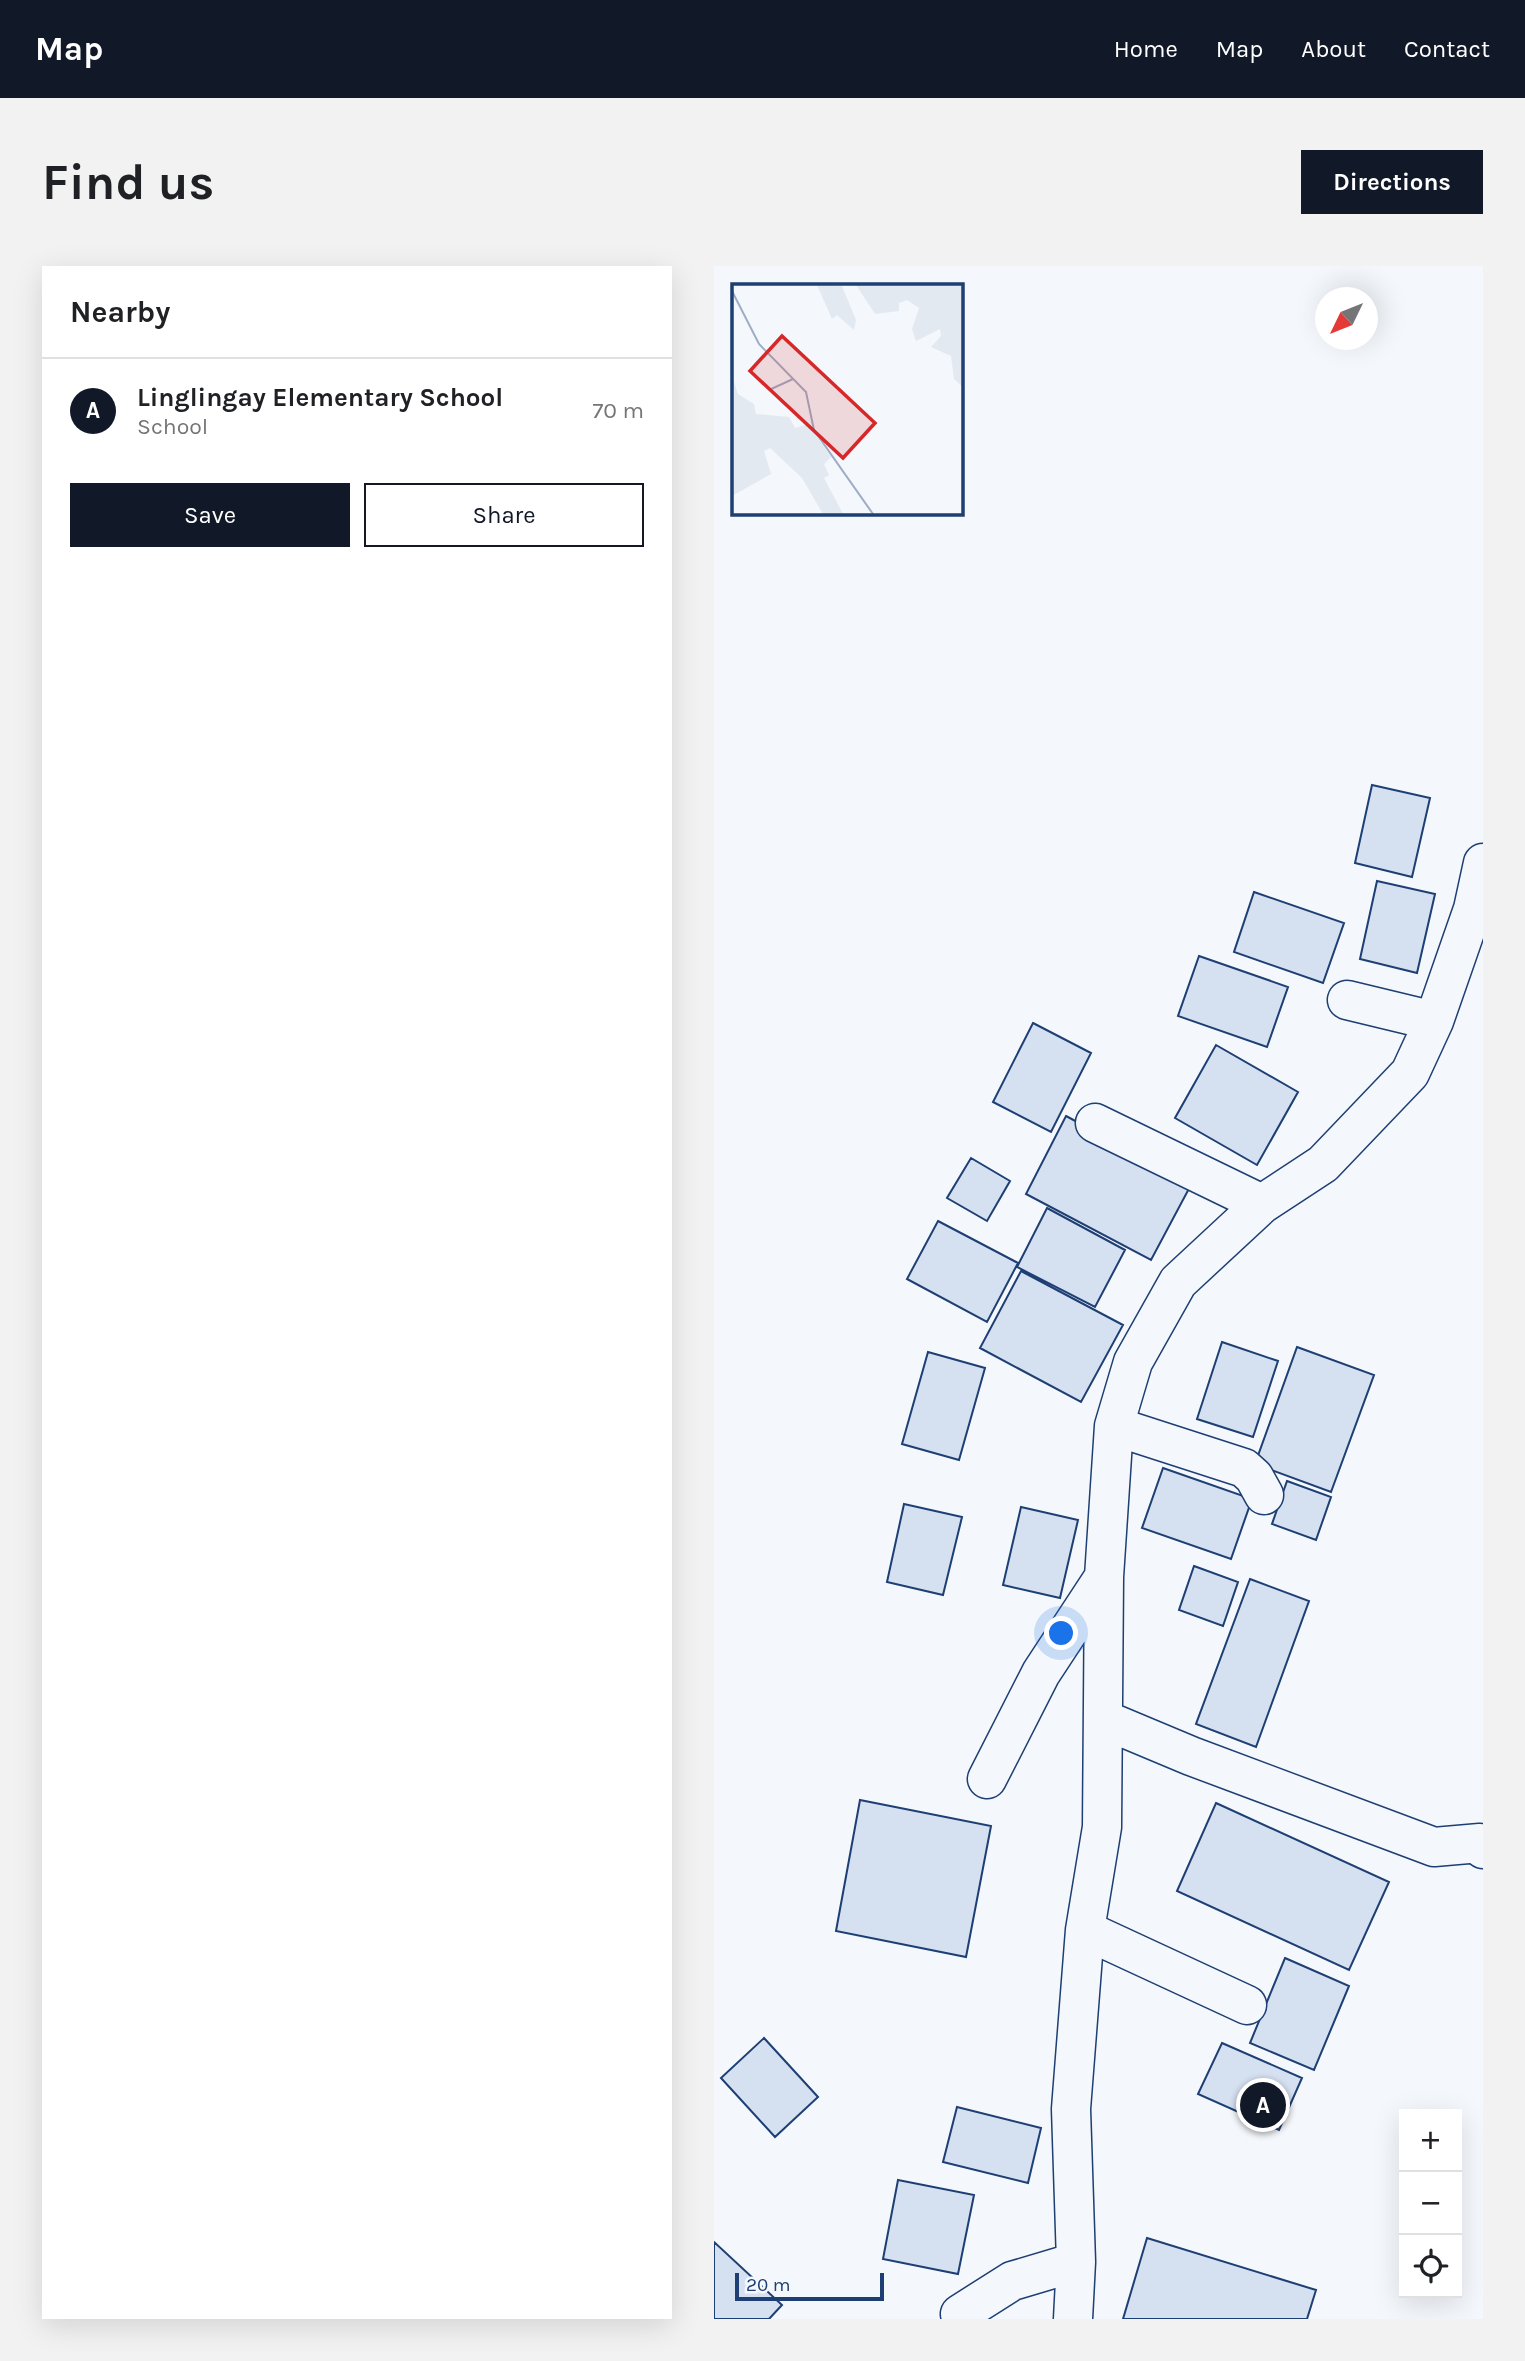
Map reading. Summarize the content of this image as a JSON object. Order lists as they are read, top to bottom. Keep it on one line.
{"scale_bar":"20 m","north":"bottom left","page":{"header":"Map","nav":["Home","Map","About","Contact"],"buttons":["Directions",["Save","Share"]],"title":"Find us","heading":"Nearby","list":[{"mark":"A","name":"Linglingay Elementary School","note":"School","value":"70 m"}],"pins":"A","map_buttons":["+","−"],"scale":"20 m"}}
